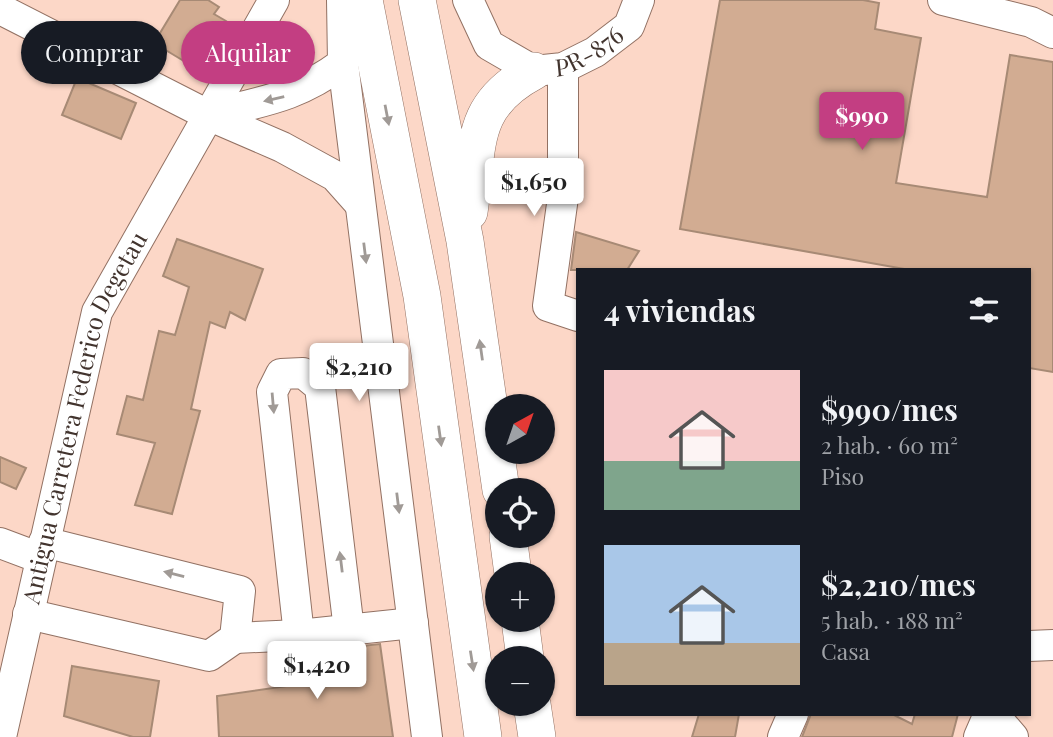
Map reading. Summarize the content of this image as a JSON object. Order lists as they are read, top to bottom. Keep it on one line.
{"streets":{"street":["PR-876","Antigua Carretera Federico Degetau"]},"north":"top right","page":{"chip":["Comprar","Alquilar"],"price":["$990","$1,650","$2,210","$1,420"],"heading":"4 viviendas","list":[{"name":"$990/mes","note":"2 hab. · 60 m² · Piso"},{"name":"$2,210/mes","note":"5 hab. · 188 m² · Casa"}],"map_buttons":["+","−"]}}
